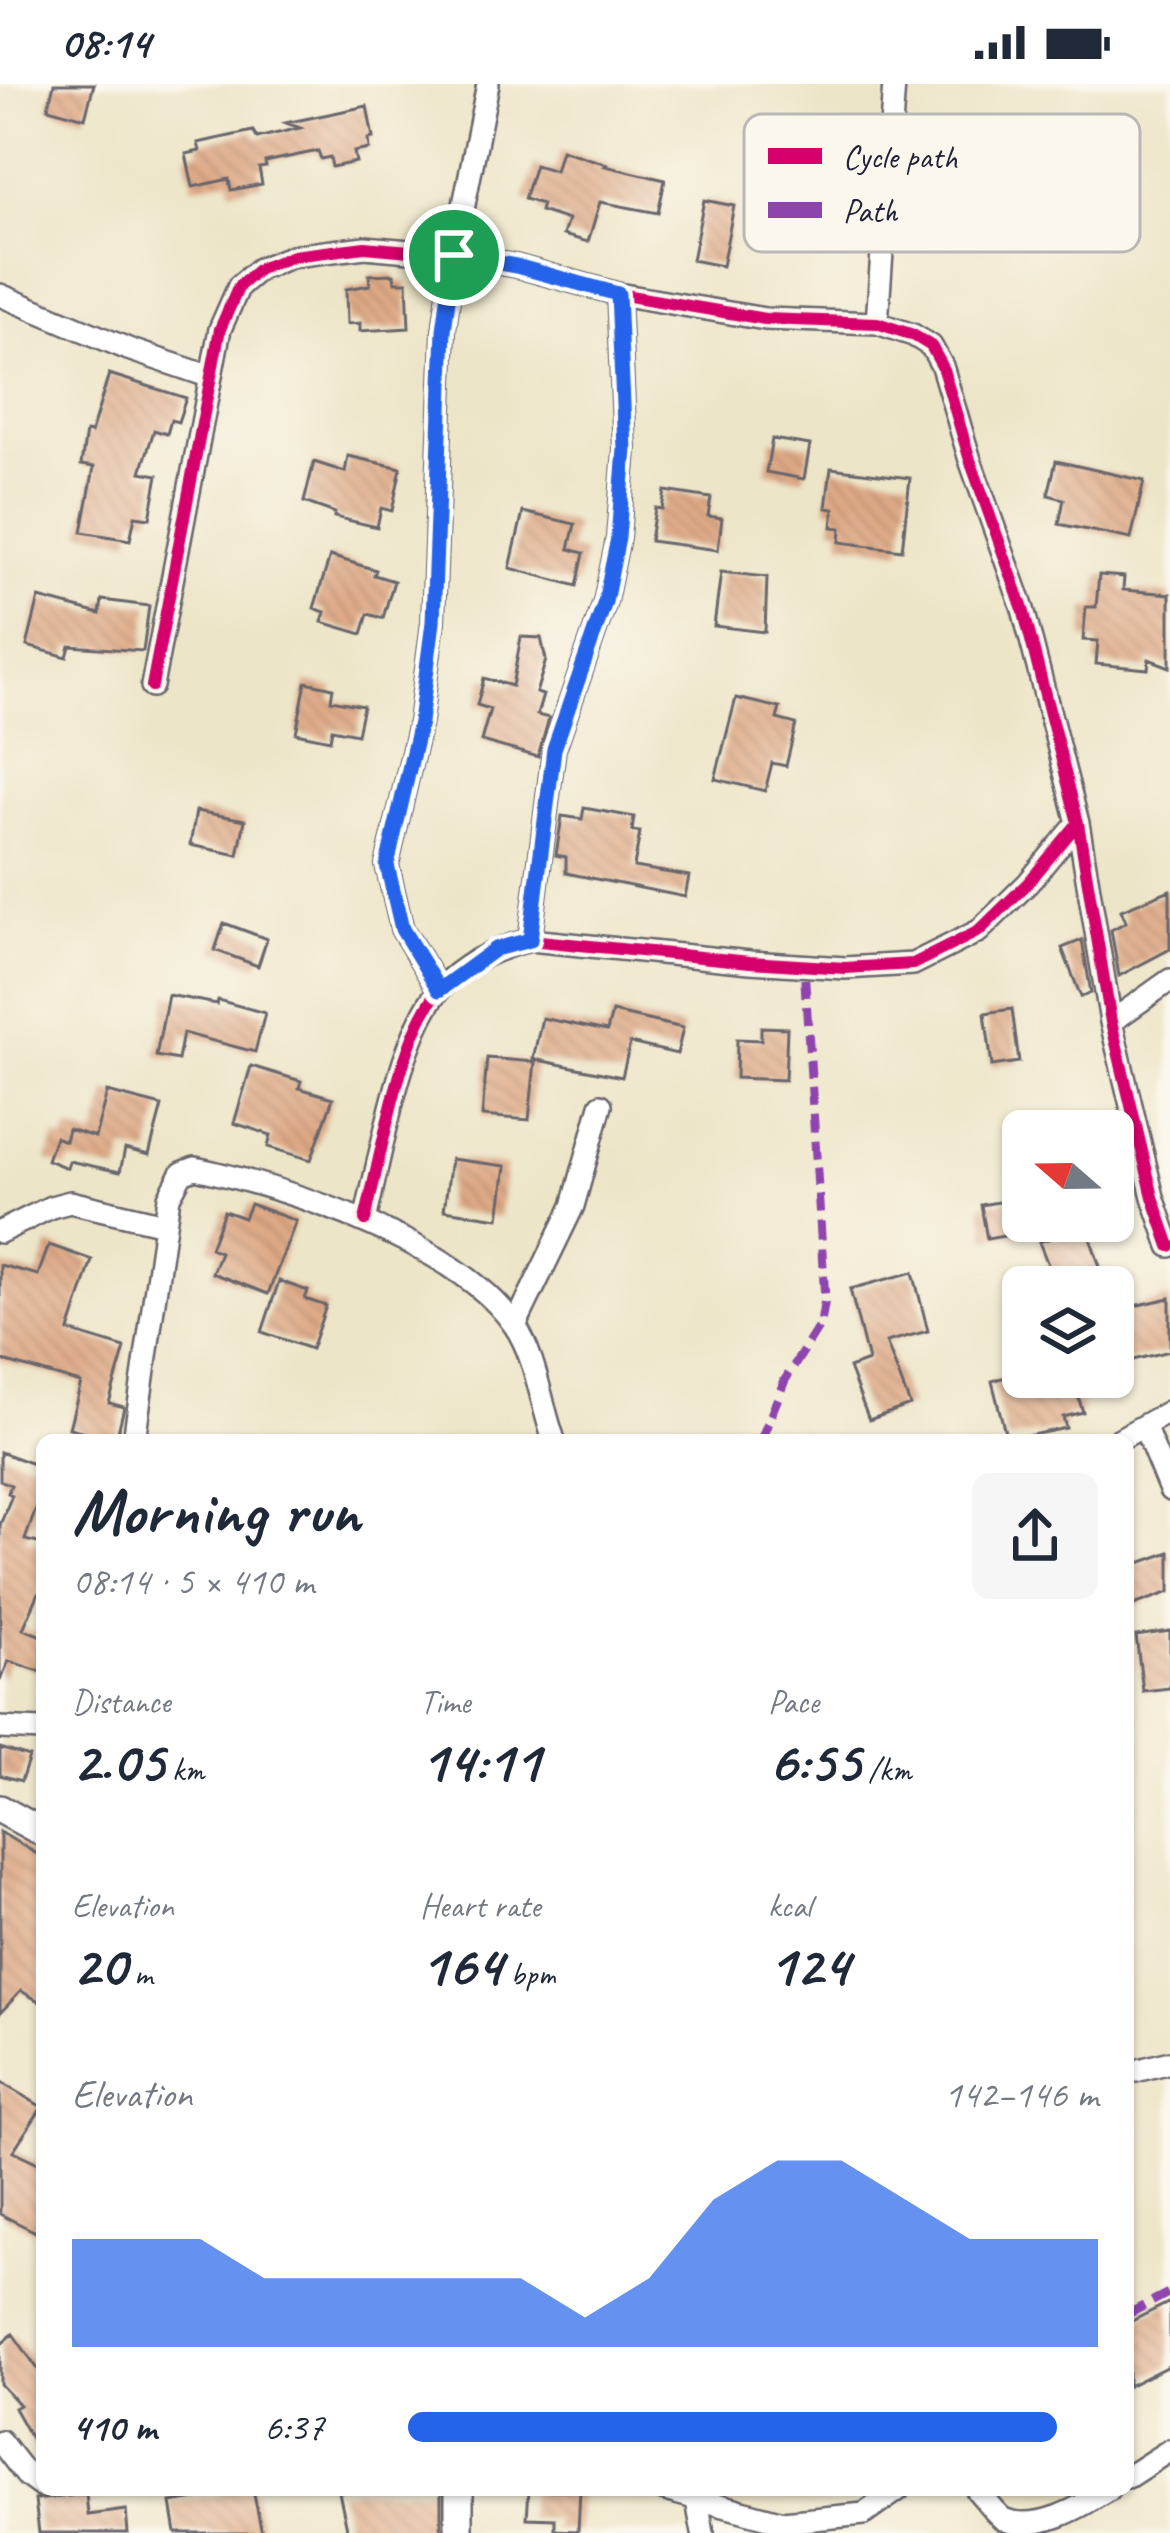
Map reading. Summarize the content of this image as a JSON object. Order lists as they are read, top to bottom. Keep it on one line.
{"legend":["Cycle path","Path"],"north":"left","page":{"status":"08:14","heading":["Morning run","08:14 · 5 × 410 m"],"stats":[["Distance","2.05 km"],["Time","14:11"],["Pace","6:55 /km"],["Elevation","20 m"],["Heart rate","164 bpm"],["kcal","124"]],"chart":["Elevation","142–146 m"],"list":[{"name":"410 m","note":"6:37"}]}}
